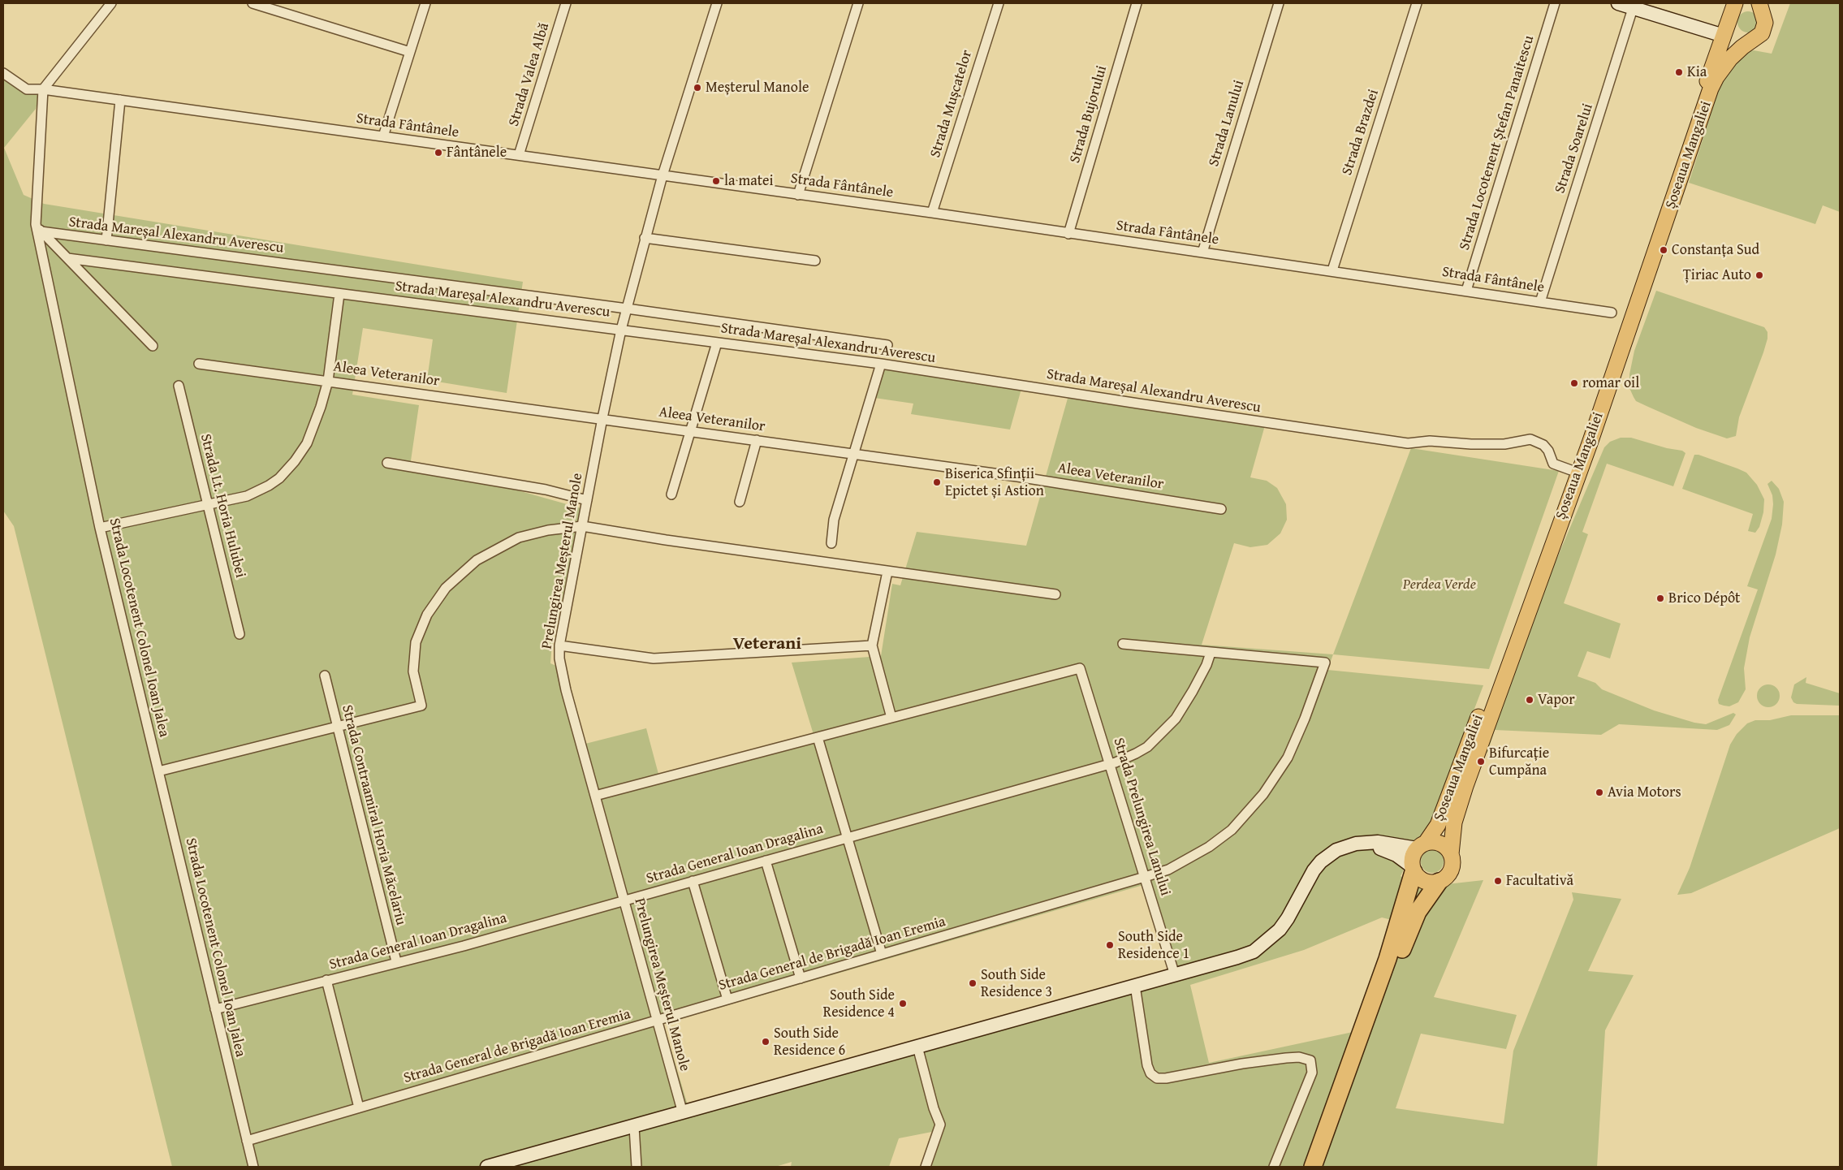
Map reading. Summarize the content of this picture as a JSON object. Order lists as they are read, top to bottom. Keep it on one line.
{"streets":{"main road":["Șoseaua Mangaliei"],"street":["Strada Valea Albă","Strada Mușcatelor","Strada Bujorului","Strada Lanului","Strada Fântânele","Strada Brazdei","Strada Locotenent Ștefan Panaitescu","Strada Soarelui","Strada Mareșal Alexandru Averescu","Aleea Veteranilor","Strada Lt. Horia Hulubei","Prelungirea Meșterul Manole","Strada Locotenent Colonel Ioan Jalea","Strada Contraamiral Horia Măcelariu","Strada Prelungirea Lanului","Strada General Ioan Dragalina","Strada General de Brigadă Ioan Eremia"]},"crossings":[["Strada Valea Albă","Strada Fântânele"],["Strada Mușcatelor","Strada Fântânele"],["Strada Bujorului","Strada Fântânele"],["Strada Lanului","Strada Fântânele"],["Strada Fântânele","Strada Brazdei"],["Strada Fântânele","Strada Locotenent Ștefan Panaitescu"],["Strada Fântânele","Strada Soarelui"],["Strada Fântânele","Prelungirea Meșterul Manole"],["Strada Fântânele","Strada Locotenent Colonel Ioan Jalea"],["Șoseaua Mangaliei","Strada Mareșal Alexandru Averescu"],["Strada Mareșal Alexandru Averescu","Prelungirea Meșterul Manole"],["Strada Mareșal Alexandru Averescu","Strada Locotenent Colonel Ioan Jalea"],["Aleea Veteranilor","Prelungirea Meșterul Manole"],["Prelungirea Meșterul Manole","Strada General Ioan Dragalina"],["Prelungirea Meșterul Manole","Strada General de Brigadă Ioan Eremia"],["Strada Locotenent Colonel Ioan Jalea","Strada General Ioan Dragalina"],["Strada Locotenent Colonel Ioan Jalea","Strada General de Brigadă Ioan Eremia"],["Strada Contraamiral Horia Măcelariu","Strada General Ioan Dragalina"],["Strada Prelungirea Lanului","Strada General Ioan Dragalina"],["Strada Prelungirea Lanului","Strada General de Brigadă Ioan Eremia"],["Strada General Ioan Dragalina","Strada General de Brigadă Ioan Eremia"]],"districts":["Veterani"],"parks":["Perdea Verde"],"places":["Kia","Meșterul Manole","Fântânele","la matei","Constanța Sud","Țiriac Auto","romar oil","Biserica Sfinții Epictet și Astion","Brico Dépôt","Vapor","Bifurcație Cumpăna","Avia Motors","Facultativă","South Side Residence 1","South Side Residence 3","South Side Residence 4","South Side Residence 6"]}
